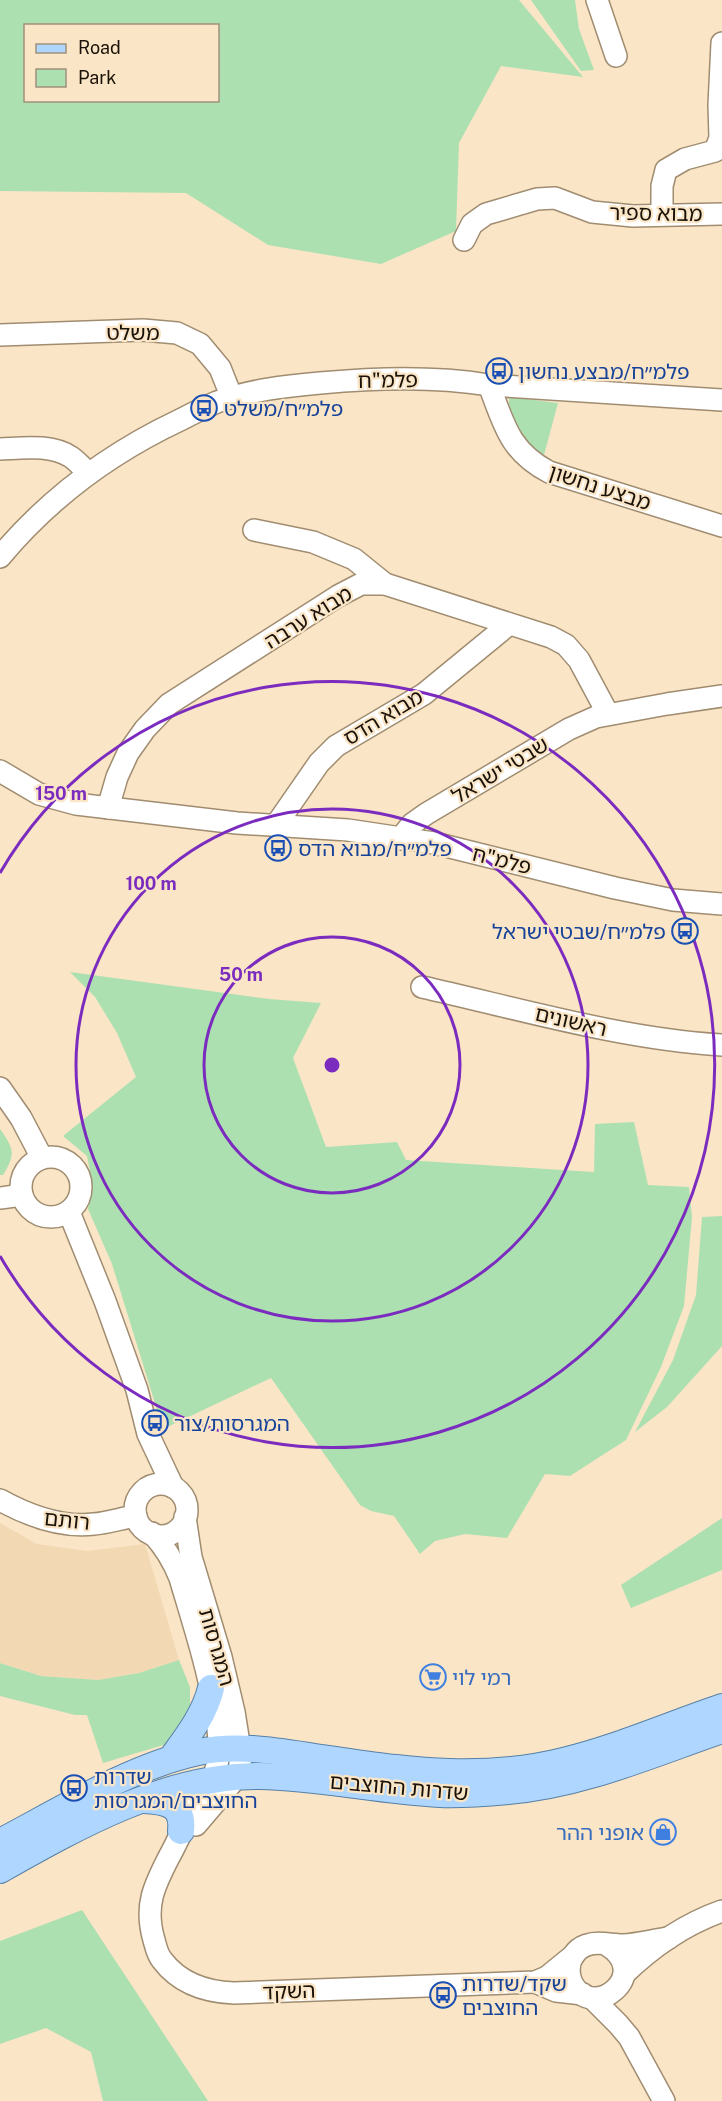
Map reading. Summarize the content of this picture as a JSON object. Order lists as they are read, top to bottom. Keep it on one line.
{"streets":{"main road":["שדרות החוצבים"],"street":["מבוא ספיר","משלט","פלמ\"ח","מבצע נחשון","מבוא ערבה","מבוא הדס","שבטי ישראל","ראשונים","רותם","המגרסות","השקד"]},"crossings":[["משלט","פלמ\"ח"],["פלמ\"ח","מבצע נחשון"],["פלמ\"ח","מבוא ערבה"],["פלמ\"ח","מבוא הדס"],["פלמ\"ח","שבטי ישראל"],["מבוא ערבה","מבוא הדס"],["מבוא ערבה","שבטי ישראל"],["רותם","המגרסות"],["המגרסות","שדרות החוצבים"],["המגרסות","השקד"],["שדרות החוצבים","השקד"]],"places":{"bus stop":["פלמ״ח/מבצע נחשון","פלמ״ח/משלט","פלמ״ח/מבוא הדס","פלמ״ח/שבטי ישראל","המגרסות/צור","שדרות החוצבים/המגרסות","שקד/שדרות החוצבים"],"supermarket":["רמי לוי"],"shop":["אופני ההר"]},"legend":["Road","Park"],"rings":["150 m","100 m","50 m"]}
